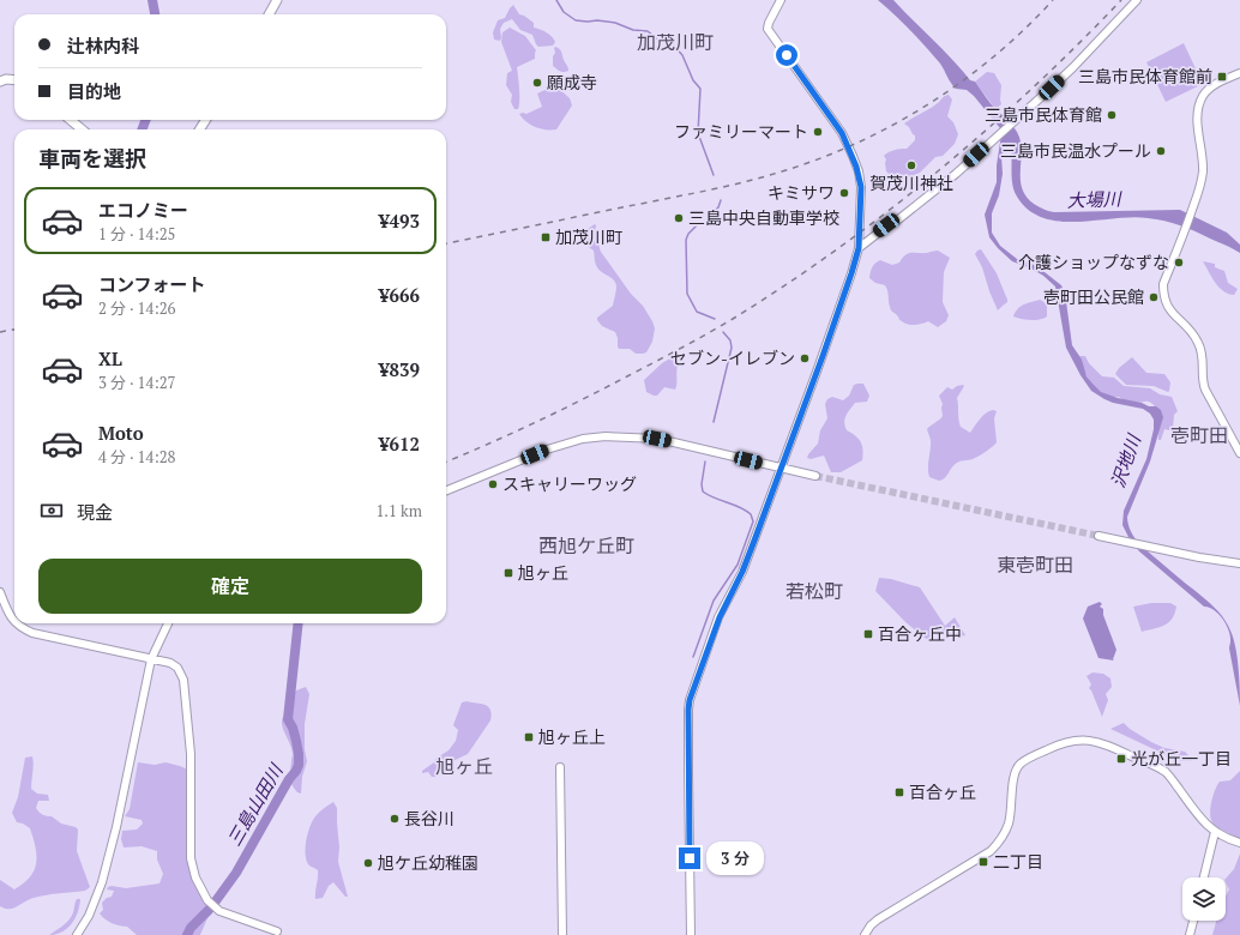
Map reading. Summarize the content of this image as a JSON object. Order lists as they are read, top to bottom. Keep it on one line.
{"districts":["加茂川町","壱町田","西旭ケ丘町","東壱町田","若松町","旭ヶ丘"],"water":["大場川","沢地川","三島山田川"],"places":{"transit":["三島市民体育館前","加茂川町","旭ヶ丘","百合ヶ丘中","旭ヶ丘上","光が丘一丁目","百合ヶ丘","二丁目"],"other":["願成寺","三島市民体育館","ファミリーマート","三島市民温水プール","賀茂川神社","キミサワ","三島中央自動車学校","介護ショップなずな","壱町田公民館","セブン-イレブン","スキャリーワッグ","長谷川","旭ケ丘幼稚園"]},"page":{"banner":["辻林内科","目的地"],"heading":"車両を選択","list":[{"name":"エコノミー","note":"1 分 · 14:25","value":"¥493"},{"name":"コンフォート","note":"2 分 · 14:26","value":"¥666"},{"name":"XL","note":"3 分 · 14:27","value":"¥839"},{"name":"Moto","note":"4 分 · 14:28","value":"¥612"}],"pay":["現金","1.1 km"],"buttons":"確定","bubble":"3 分"}}
